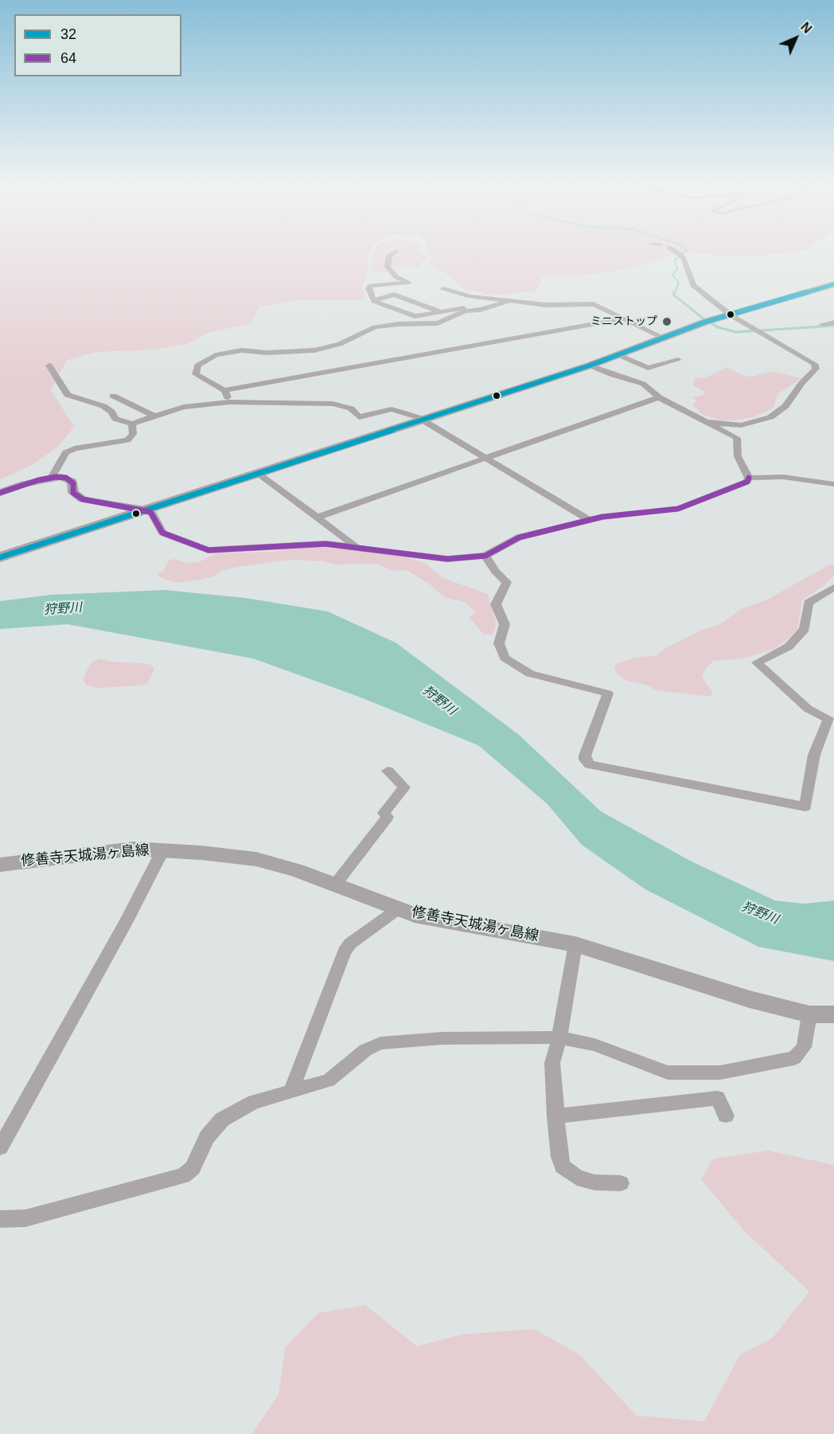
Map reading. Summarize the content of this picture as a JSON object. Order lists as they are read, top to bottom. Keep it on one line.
{"streets":{"main road":["修善寺天城湯ヶ島線"]},"water":["狩野川"],"places":["ミニストップ"],"lines":["transit line 32","transit line 64"],"legend":["32","64"],"north":"top right"}
